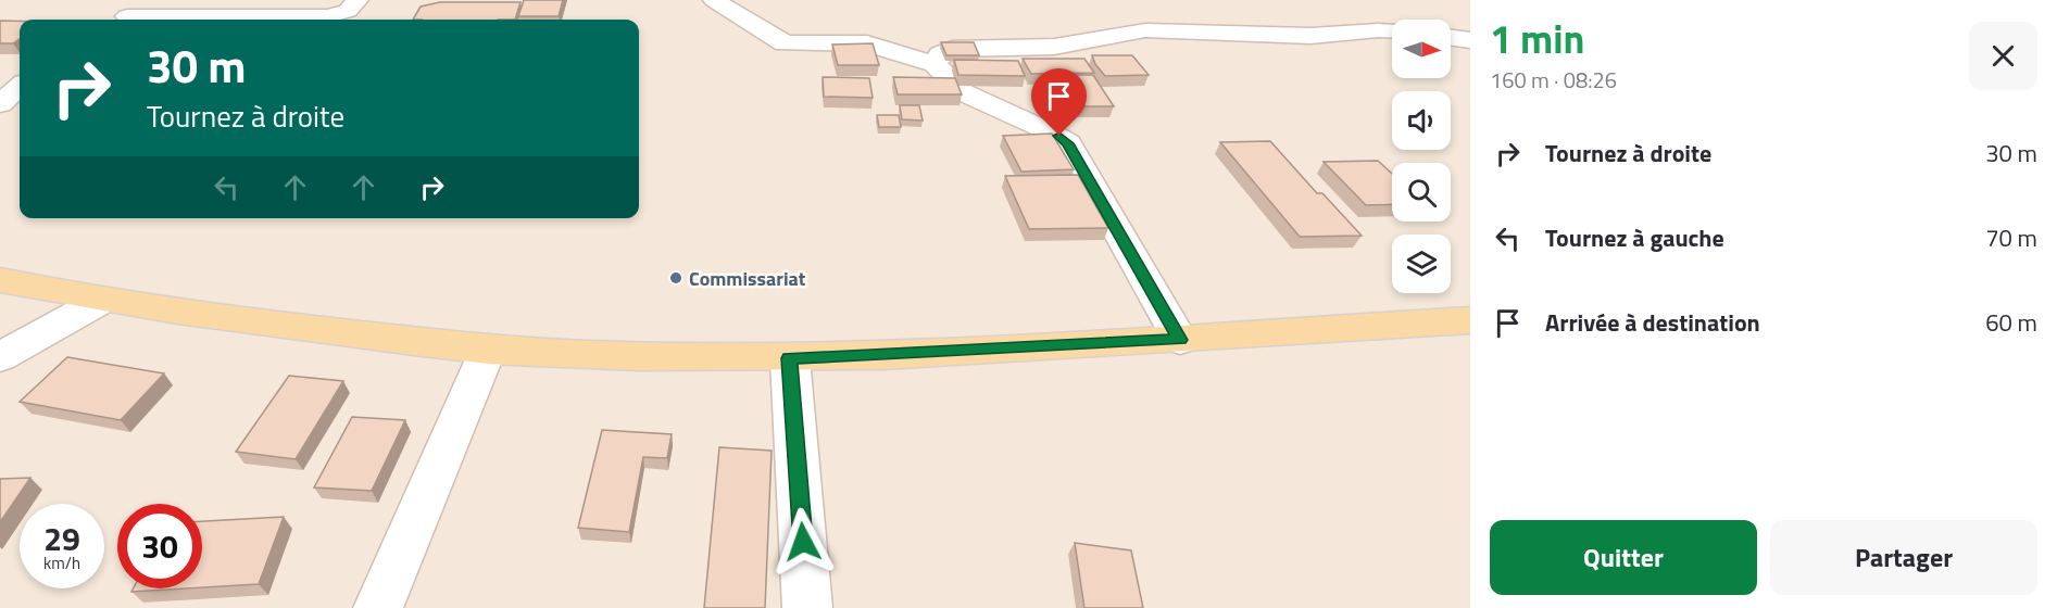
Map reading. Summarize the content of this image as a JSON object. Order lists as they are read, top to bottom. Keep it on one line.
{"places":["Commissariat"],"north":"right","page":{"heading":["1 min","160 m · 08:26"],"turn":["30 m","Tournez à droite"],"list":[{"name":"Tournez à droite","value":"30 m"},{"name":"Tournez à gauche","value":"70 m"},{"name":"Arrivée à destination","value":"60 m"}],"speed":"29 km/h","limit":"30","buttons":["Quitter","Partager"]}}
